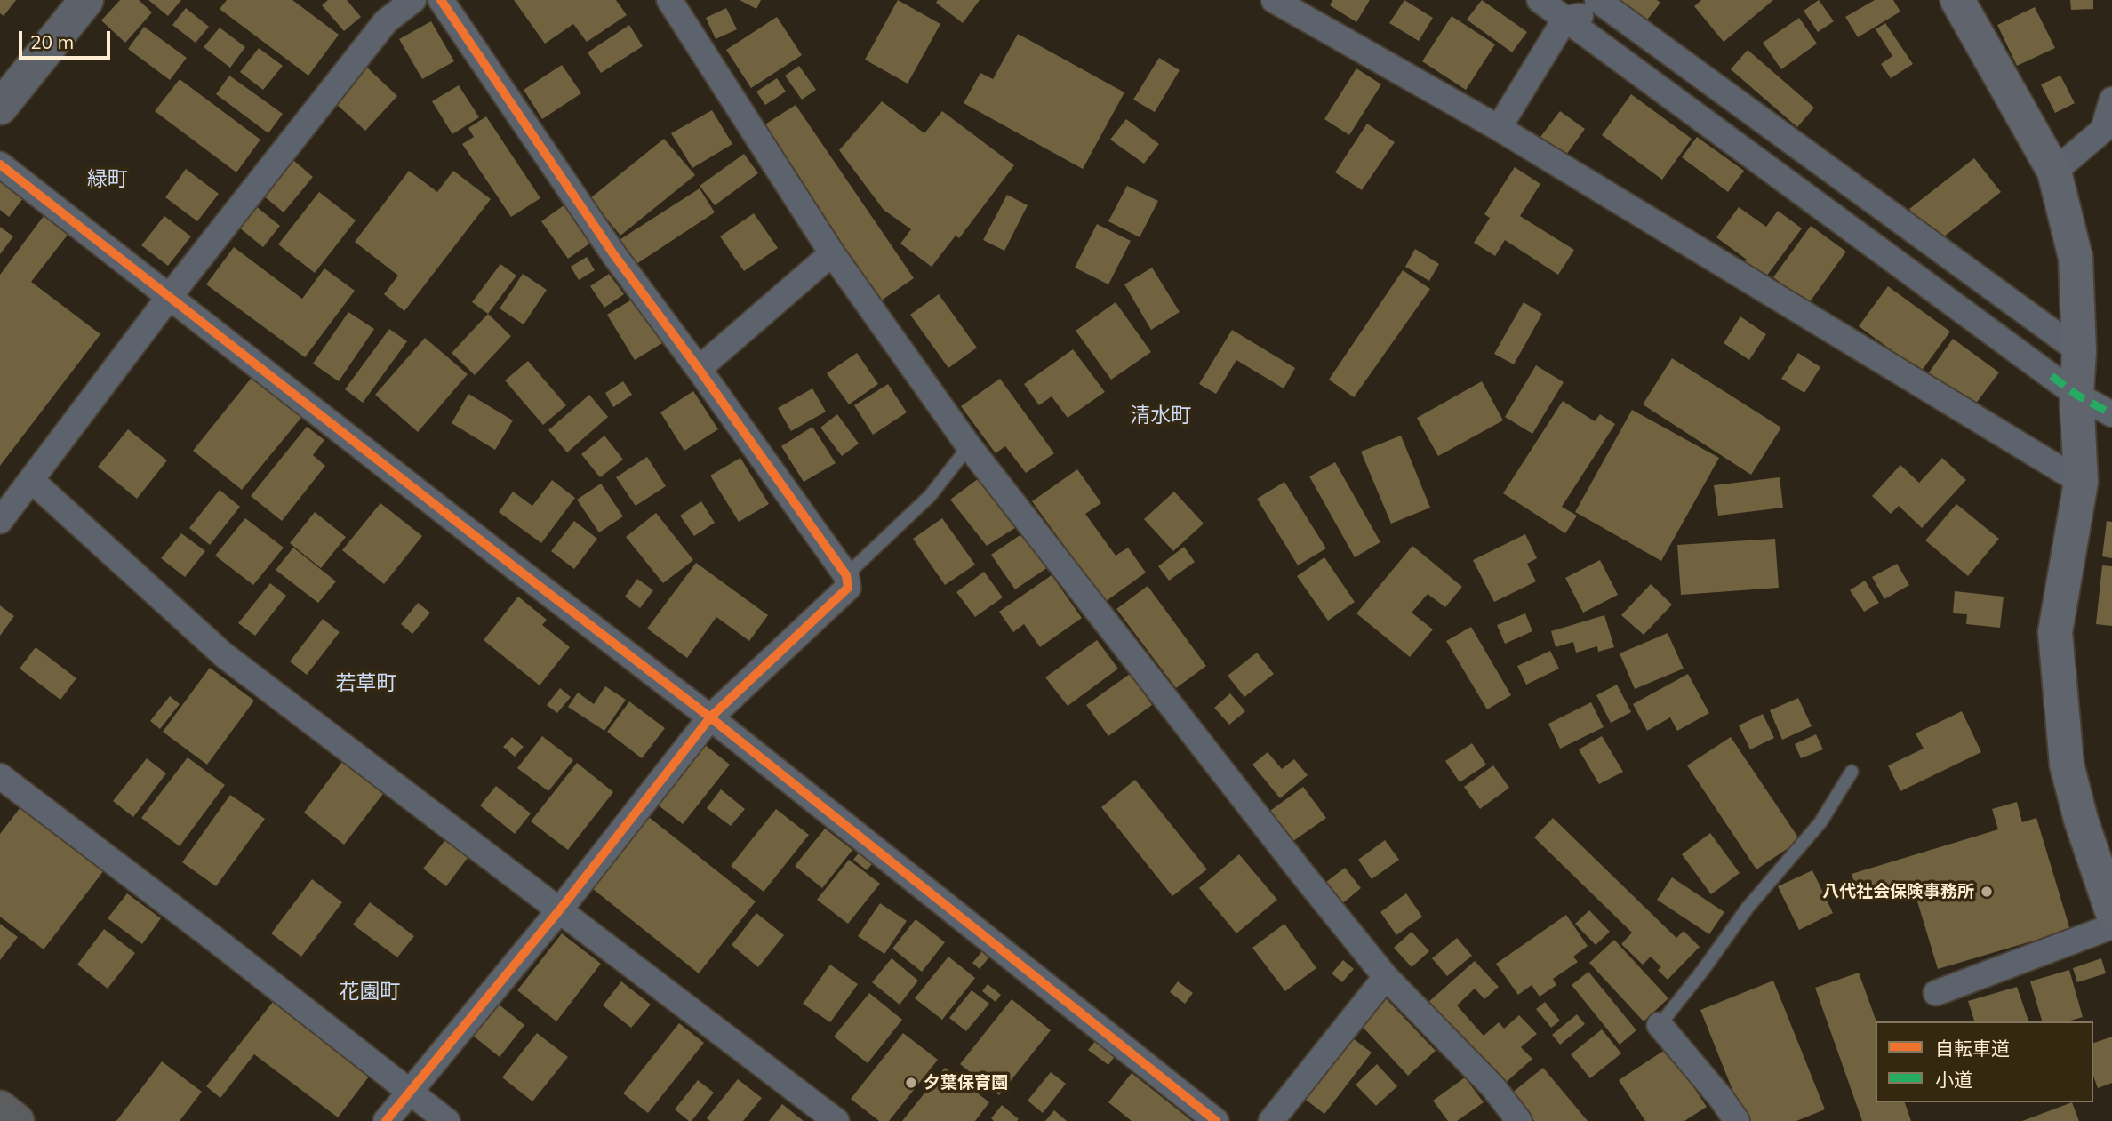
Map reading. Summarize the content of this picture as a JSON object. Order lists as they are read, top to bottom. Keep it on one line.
{"districts":["緑町","清水町","若草町","花園町"],"places":["八代社会保険事務所","夕葉保育園"],"legend":["自転車道","小道"],"scale_bar":"20 m"}
